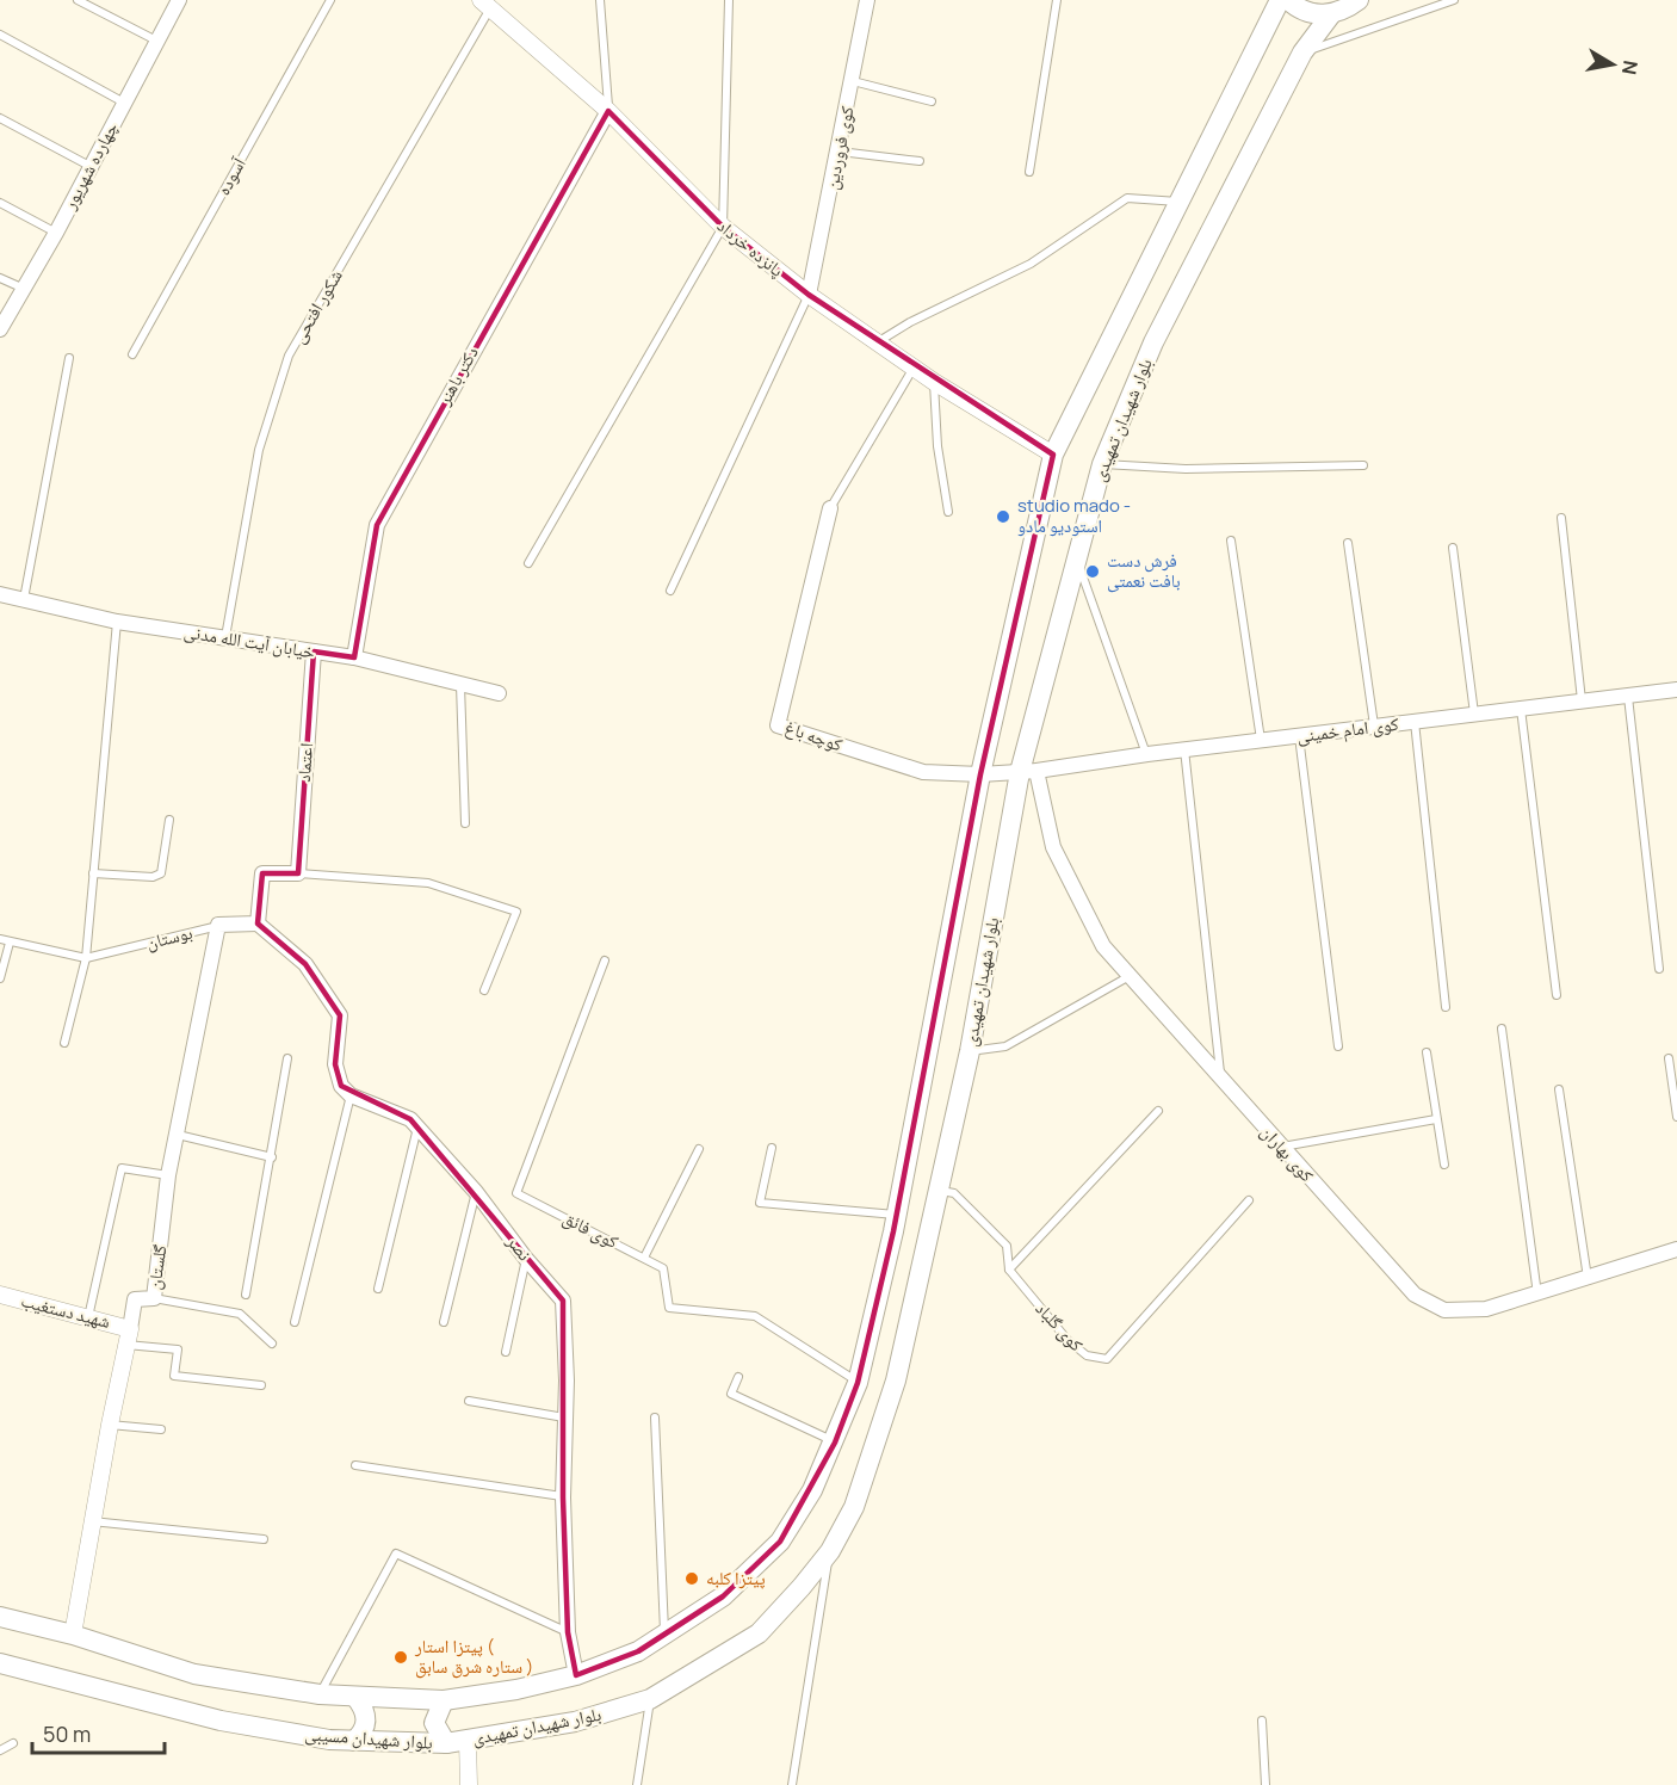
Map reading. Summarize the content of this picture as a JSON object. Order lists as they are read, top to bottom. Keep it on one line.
{"streets":{"main road":["بلوار شهیدان تمهیدی","بلوار شهیدان مسیبی"],"street":["کوی فروردین","چهارده شهریور","پانزده خرداد","دکتر باهنر","خیابان آیت الله مدنی","کوی امام خمینی","کوچه باغ","اعتماد","بوستان","کوی بهاران","نصر","گلستان","شهید دستغیب"],"lane":["آسوده","شکور افتحی","کوی فائق","کوی گلباد"]},"crossings":[["کوی فروردین","پانزده خرداد"],["پانزده خرداد","شکور افتحی"],["پانزده خرداد","دکتر باهنر"],["شکور افتحی","خیابان آیت الله مدنی"],["دکتر باهنر","خیابان آیت الله مدنی"],["بلوار شهیدان تمهیدی","کوی امام خمینی"],["بلوار شهیدان تمهیدی","کوی بهاران"],["بلوار شهیدان تمهیدی","کوی گلباد"],["بلوار شهیدان تمهیدی","بلوار شهیدان مسیبی"],["خیابان آیت الله مدنی","اعتماد"],["کوی امام خمینی","کوچه باغ"],["کوی امام خمینی","کوی بهاران"],["بوستان","گلستان"],["گلستان","شهید دستغیب"]],"places":["studio mado - استودیو مادو","فرش دست بافت نعمتی","پیتزا کلبه","پیتزا استار ( ستاره شرق سابق )"],"scale_bar":"50 m","north":"right"}
